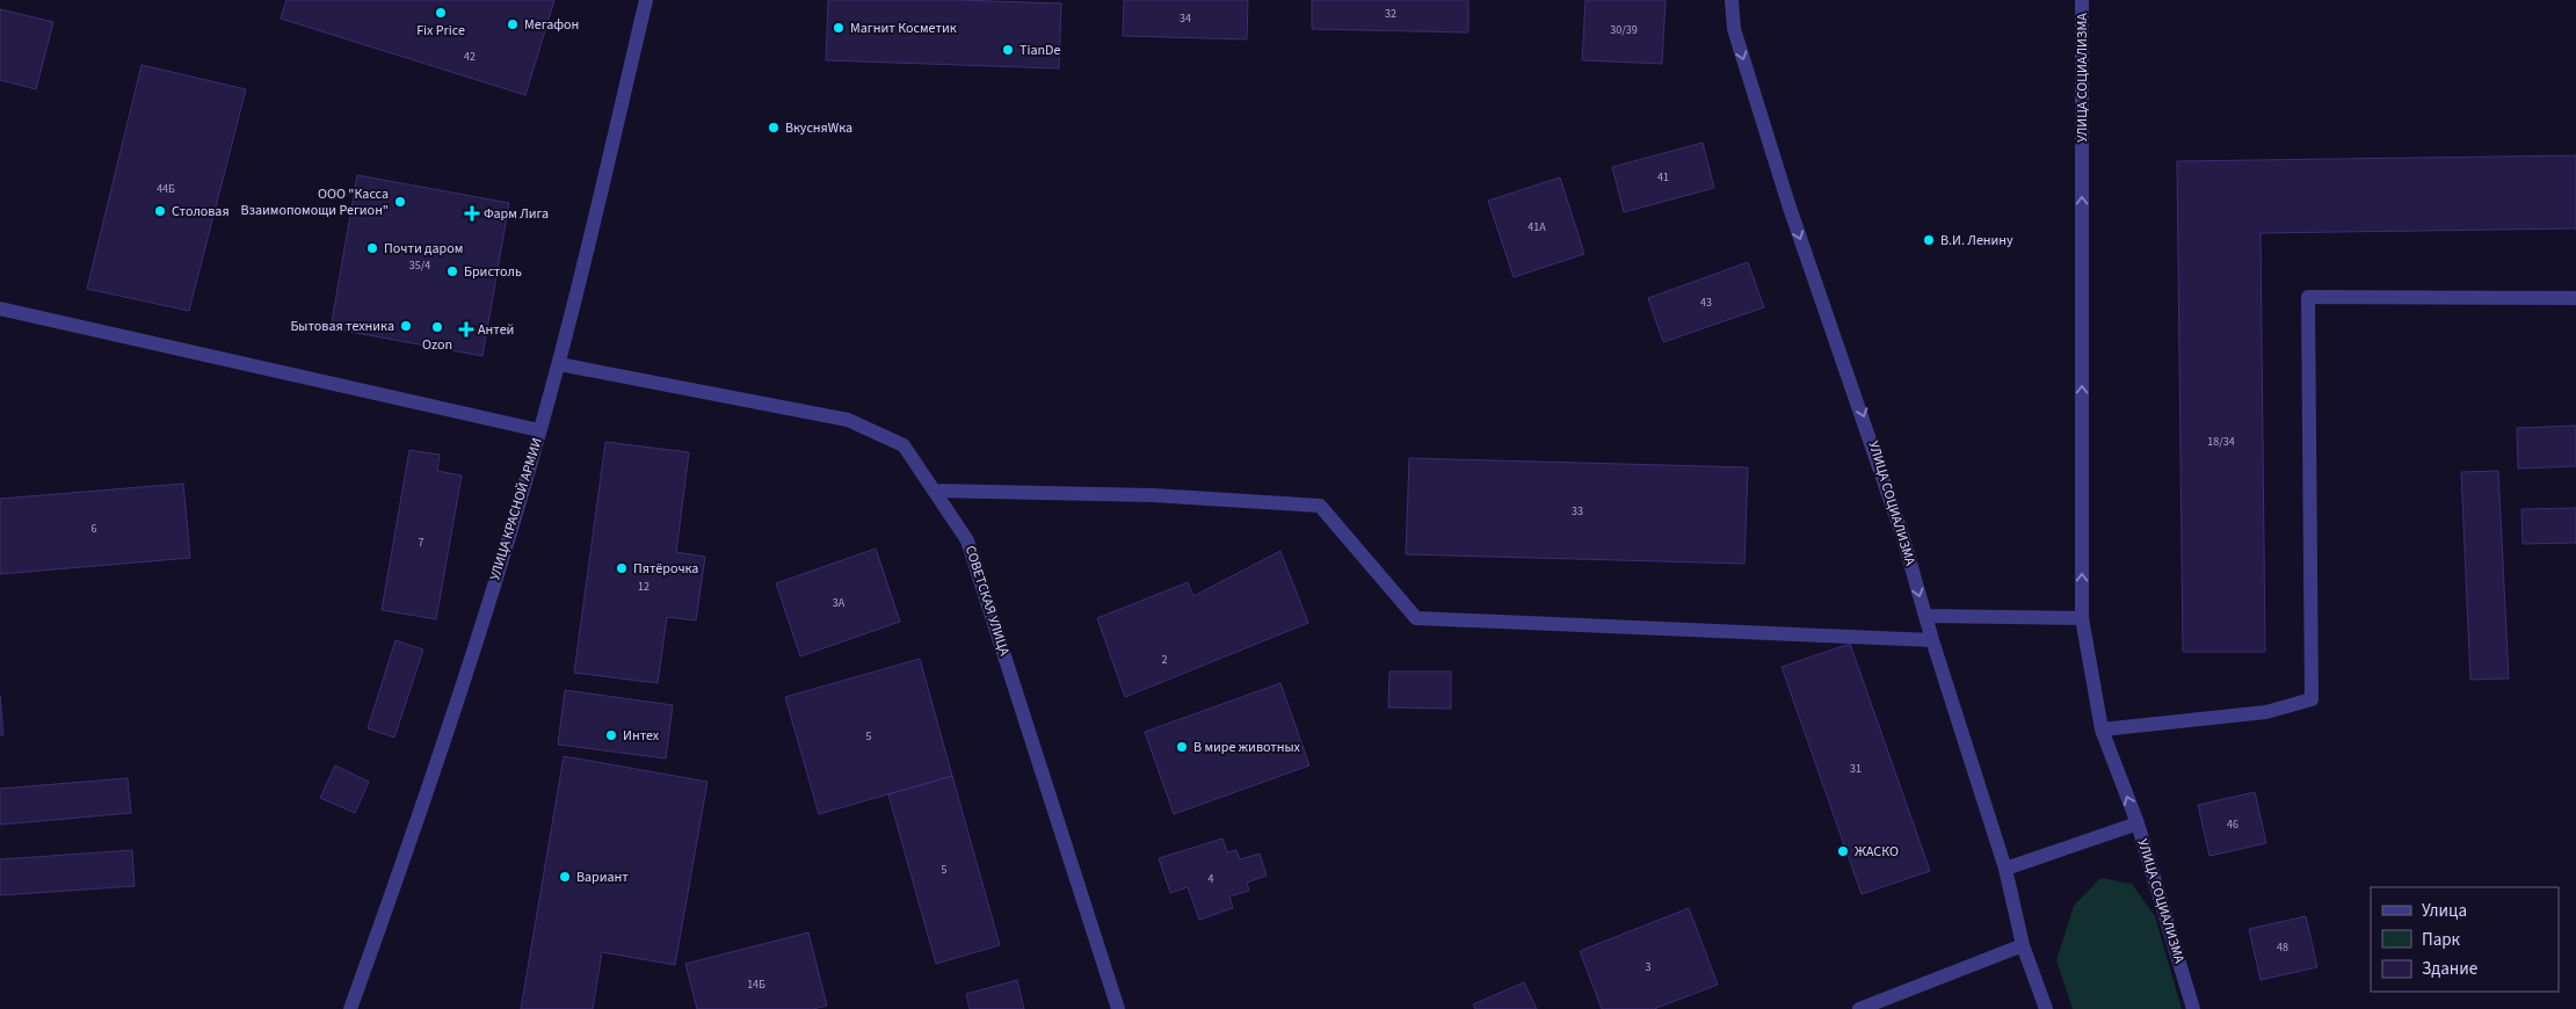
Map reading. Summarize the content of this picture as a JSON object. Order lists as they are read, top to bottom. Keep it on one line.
{"streets":{"street":["УЛИЦА СОЦИАЛИЗМА","УЛИЦА КРАСНОЙ АРМИИ","СОВЕТСКАЯ УЛИЦА"]},"crossings":[["УЛИЦА КРАСНОЙ АРМИИ","СОВЕТСКАЯ УЛИЦА"]],"places":{"other":["Fix Price","Мегафон","Магнит Косметик","TianDe","ВкусняWка","ООО \"Касса Взаимопомощи Регион\"","Столовая","В.И. Ленину","Почти даром","Бристоль","Бытовая техника","Ozon","Пятёрочка","Интех","В мире животных","ЖАСКО","Вариант"],"health":["Фарм Лига","Антей"]},"house_numbers":["32","34","30/39","42","41","44Б","41А","35/4","43","18/34","33","6","7","12","3А","2","5","31","46","5","4","48","3","14Б"],"legend":["Улица","Парк","Здание"]}
